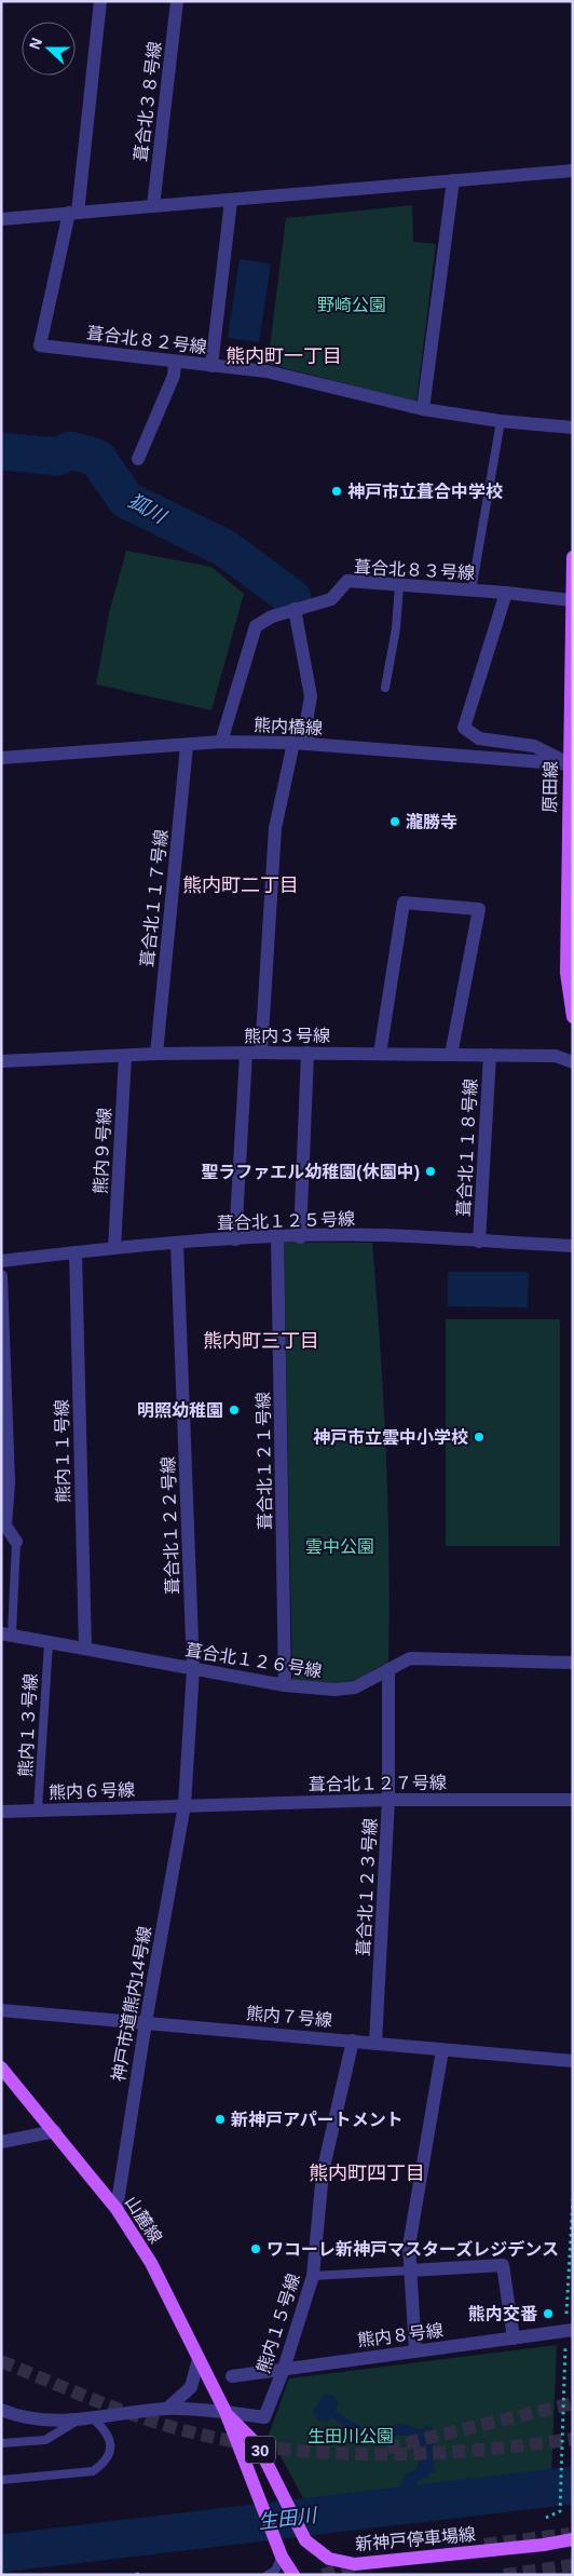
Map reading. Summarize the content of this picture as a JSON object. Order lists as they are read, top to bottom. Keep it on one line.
{"streets":{"main road":["原田線","山麓線","30","新神戸停車場線"],"street":["葺合北３８号線","葺合北８２号線","葺合北８３号線","熊内橋線","葺合北１１７号線","熊内３号線","葺合北１１８号線","熊内９号線","葺合北１２５号線","熊内１１号線","葺合北１２１号線","葺合北１２２号線","葺合北１２６号線","葺合北１２７号線","熊内６号線","葺合北１２３号線","神戸市道熊内14号線","熊内７号線","熊内１５号線","熊内８号線"],"lane":["熊内１３号線"]},"crossings":[["葺合北８３号線","熊内橋線"],["葺合北８３号線","原田線"],["熊内橋線","原田線"],["熊内橋線","葺合北１１７号線"],["葺合北１１７号線","熊内３号線"],["熊内３号線","葺合北１１８号線"],["熊内３号線","熊内９号線"],["葺合北１１８号線","葺合北１２５号線"],["熊内９号線","葺合北１２５号線"],["葺合北１２５号線","熊内１１号線"],["葺合北１２５号線","葺合北１２１号線"],["葺合北１２５号線","葺合北１２２号線"],["熊内１１号線","葺合北１２６号線"],["葺合北１２１号線","葺合北１２６号線"],["葺合北１２２号線","葺合北１２６号線"],["葺合北１２２号線","葺合北１２７号線"],["葺合北１２２号線","熊内６号線"],["葺合北１２２号線","神戸市道熊内14号線"],["葺合北１２６号線","熊内１３号線"],["葺合北１２６号線","葺合北１２３号線"],["熊内１３号線","熊内６号線"],["葺合北１２７号線","熊内６号線"],["葺合北１２７号線","葺合北１２３号線"],["葺合北１２７号線","神戸市道熊内14号線"],["熊内６号線","神戸市道熊内14号線"],["葺合北１２３号線","熊内７号線"],["神戸市道熊内14号線","熊内７号線"],["神戸市道熊内14号線","山麓線"],["熊内７号線","熊内１５号線"],["山麓線","熊内１５号線"],["山麓線","30"],["山麓線","新神戸停車場線"],["熊内１５号線","熊内８号線"],["熊内１５号線","30"],["熊内１５号線","新神戸停車場線"],["30","新神戸停車場線"]],"districts":["熊内町一丁目","熊内町二丁目","熊内町三丁目","熊内町四丁目"],"water":["狐川","生田川"],"parks":["野崎公園","雲中公園","生田川公園"],"places":["神戸市立葺合中学校","瀧勝寺","聖ラファエル幼稚園(休園中)","明照幼稚園","神戸市立雲中小学校","新神戸アパートメント","ワコーレ新神戸マスターズレジデンス","熊内交番"],"north":"left"}
